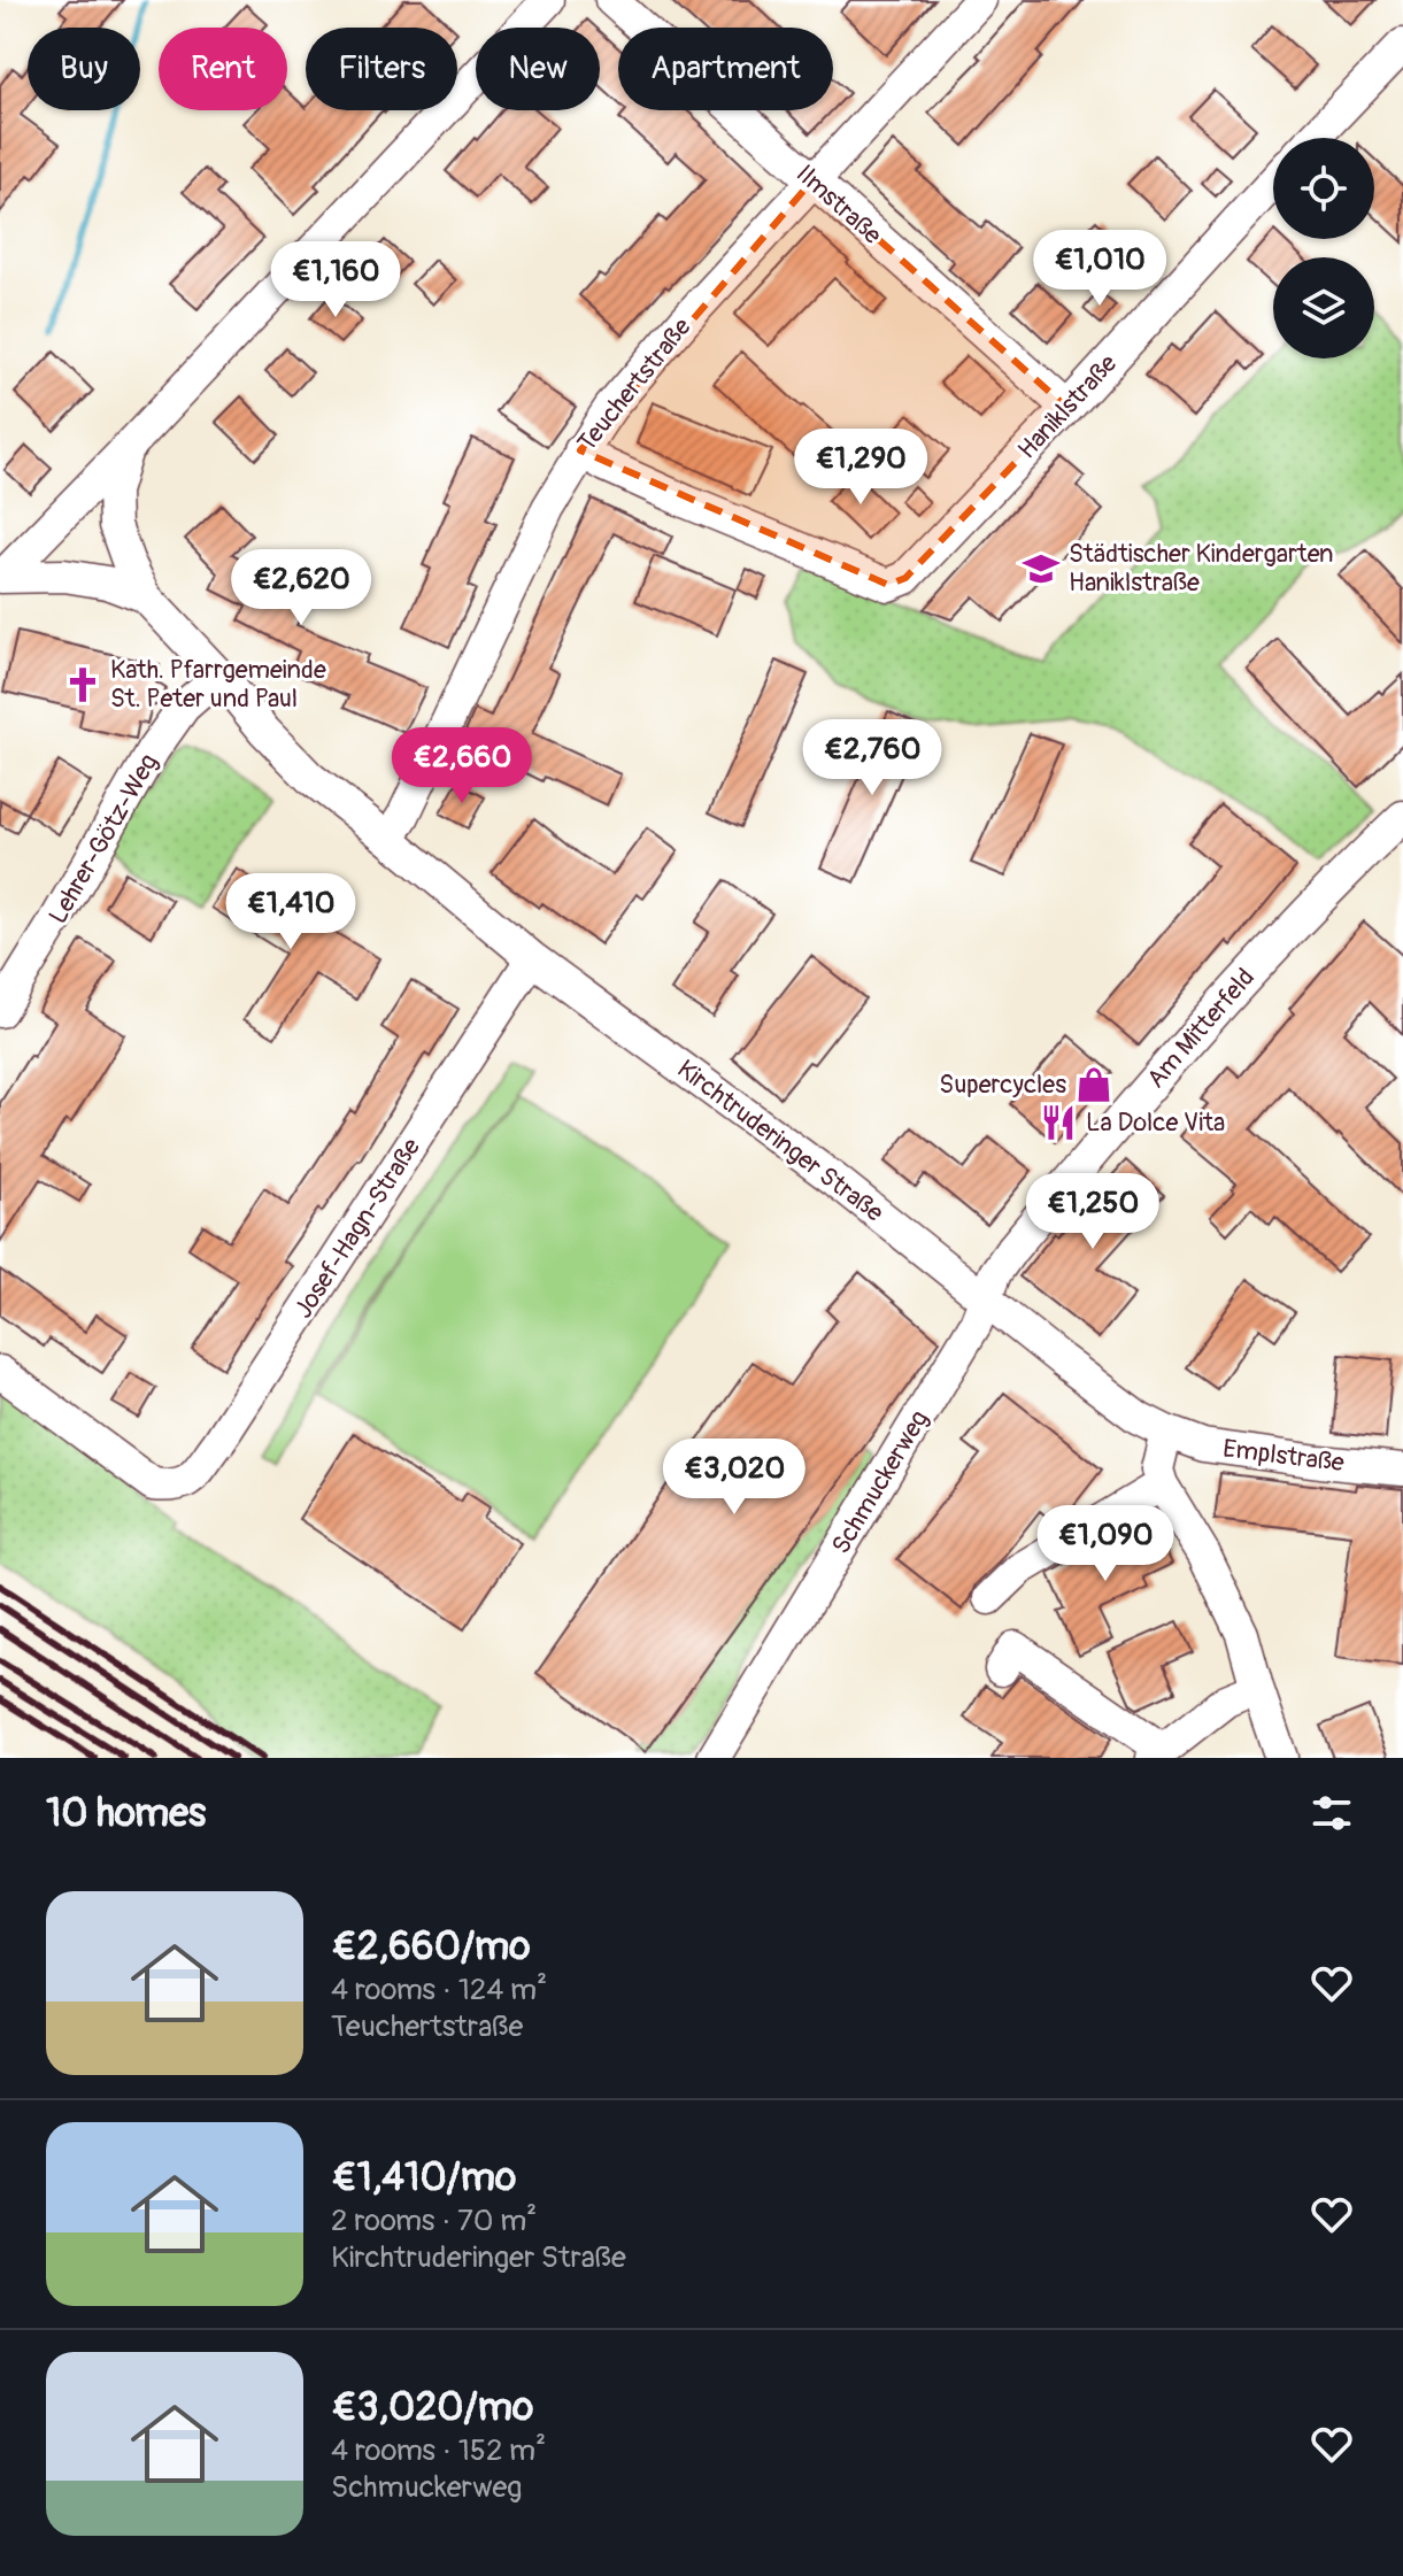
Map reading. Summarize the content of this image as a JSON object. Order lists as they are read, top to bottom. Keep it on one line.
{"streets":{"street":["Ilmstraße","Teuchertstraße","Haniklstraße","Lehrer-Götz-Weg","Am Mitterfeld","Kirchtruderinger Straße","Josef-Hagn-Straße","Emplstraße","Schmuckerweg"]},"crossings":[["Ilmstraße","Teuchertstraße"],["Ilmstraße","Haniklstraße"],["Teuchertstraße","Haniklstraße"],["Teuchertstraße","Kirchtruderinger Straße"],["Lehrer-Götz-Weg","Kirchtruderinger Straße"],["Am Mitterfeld","Kirchtruderinger Straße"],["Am Mitterfeld","Schmuckerweg"],["Kirchtruderinger Straße","Josef-Hagn-Straße"],["Kirchtruderinger Straße","Emplstraße"],["Kirchtruderinger Straße","Schmuckerweg"]],"places":{"school or university":["Städtischer Kindergarten Haniklstraße"],"church":["Kath. Pfarrgemeinde St. Peter und Paul"],"shop":["Supercycles"],"restaurant":["La Dolce Vita"]},"page":{"chip":["Buy","Rent","Filters","New","Apartment"],"price":["€1,010","€1,160","€1,290","€2,620","€2,760","€2,660","€1,410","€1,250","€3,020","€1,090"],"heading":"10 homes","list":[{"name":"€2,660/mo","note":"4 rooms · 124 m² · Teuchertstraße"},{"name":"€1,410/mo","note":"2 rooms · 70 m² · Kirchtruderinger Straße"},{"name":"€3,020/mo","note":"4 rooms · 152 m² · Schmuckerweg"}]}}
